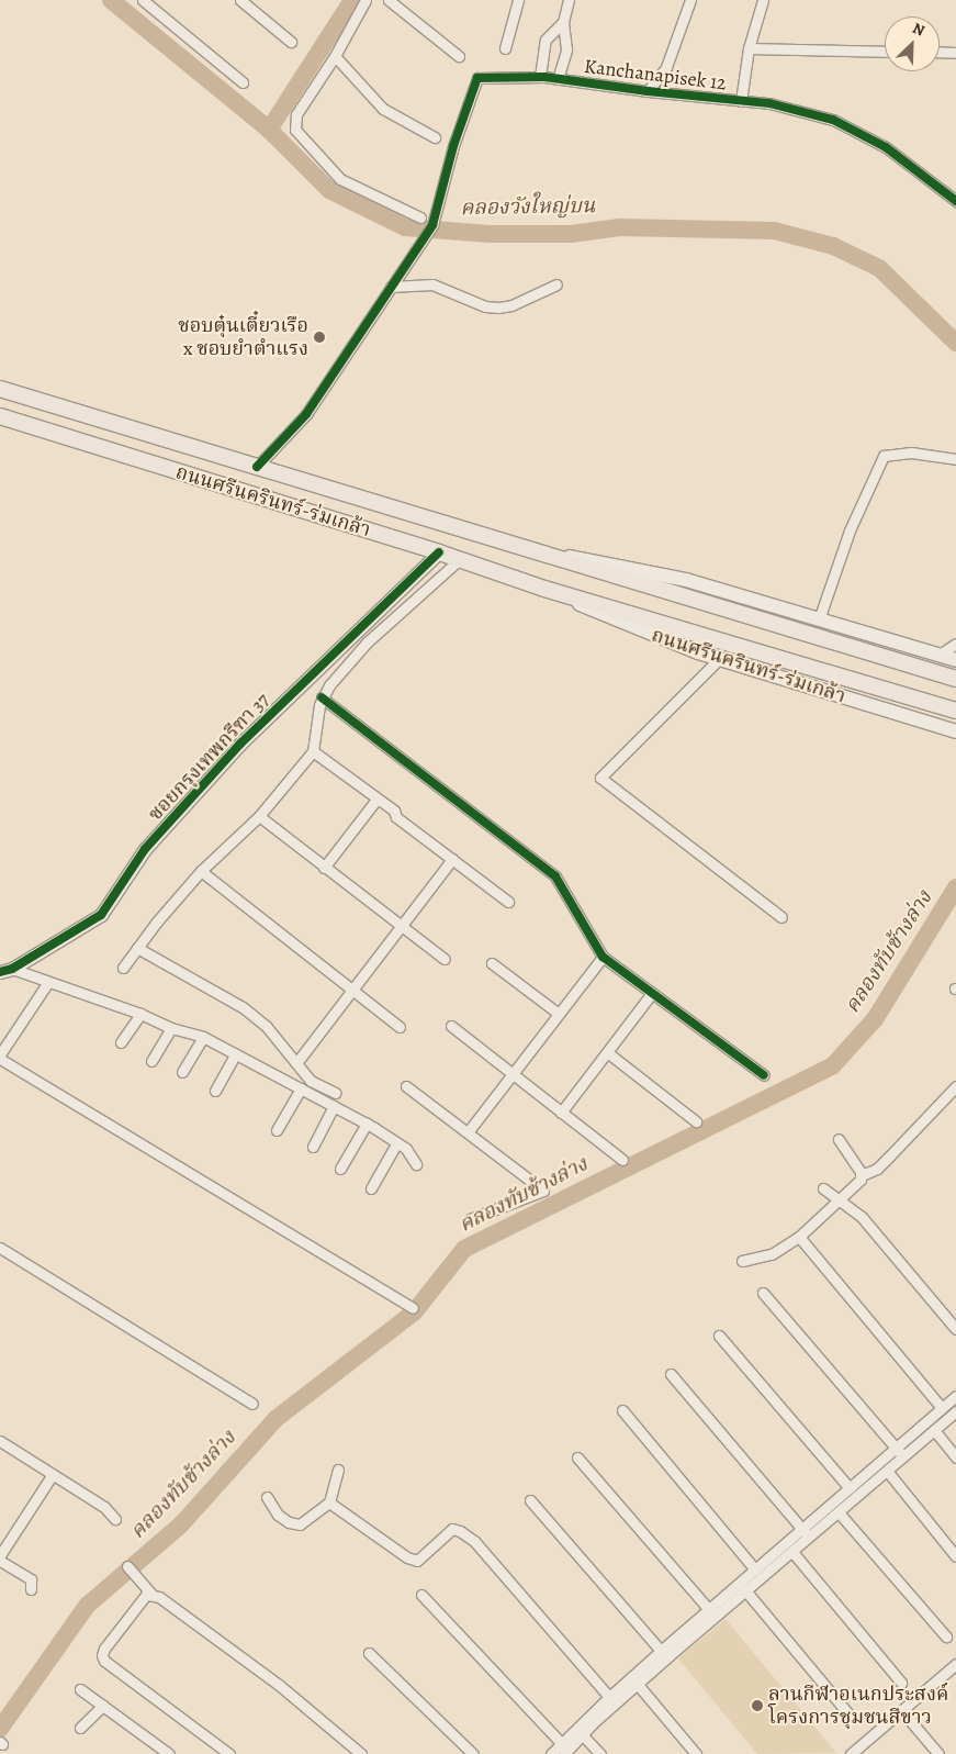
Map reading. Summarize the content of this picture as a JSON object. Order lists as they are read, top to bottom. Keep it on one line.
{"streets":{"main road":["ถนนศรีนครินทร์-ร่มเกล้า"],"street":["Kanchanapisek 12","ซอยกรุงเทพกรีฑา 37"]},"crossings":[["ถนนศรีนครินทร์-ร่มเกล้า","ซอยกรุงเทพกรีฑา 37"]],"water":["คลองวังใหญ่บน","คลองทับช้างล่าง"],"places":["ชอบตุ๋นเตี๋ยวเรือ x ชอบยำตำแรง","ลานกีฬาอเนกประสงค์ โครงการชุมชนสีขาว"],"north":"top right"}
